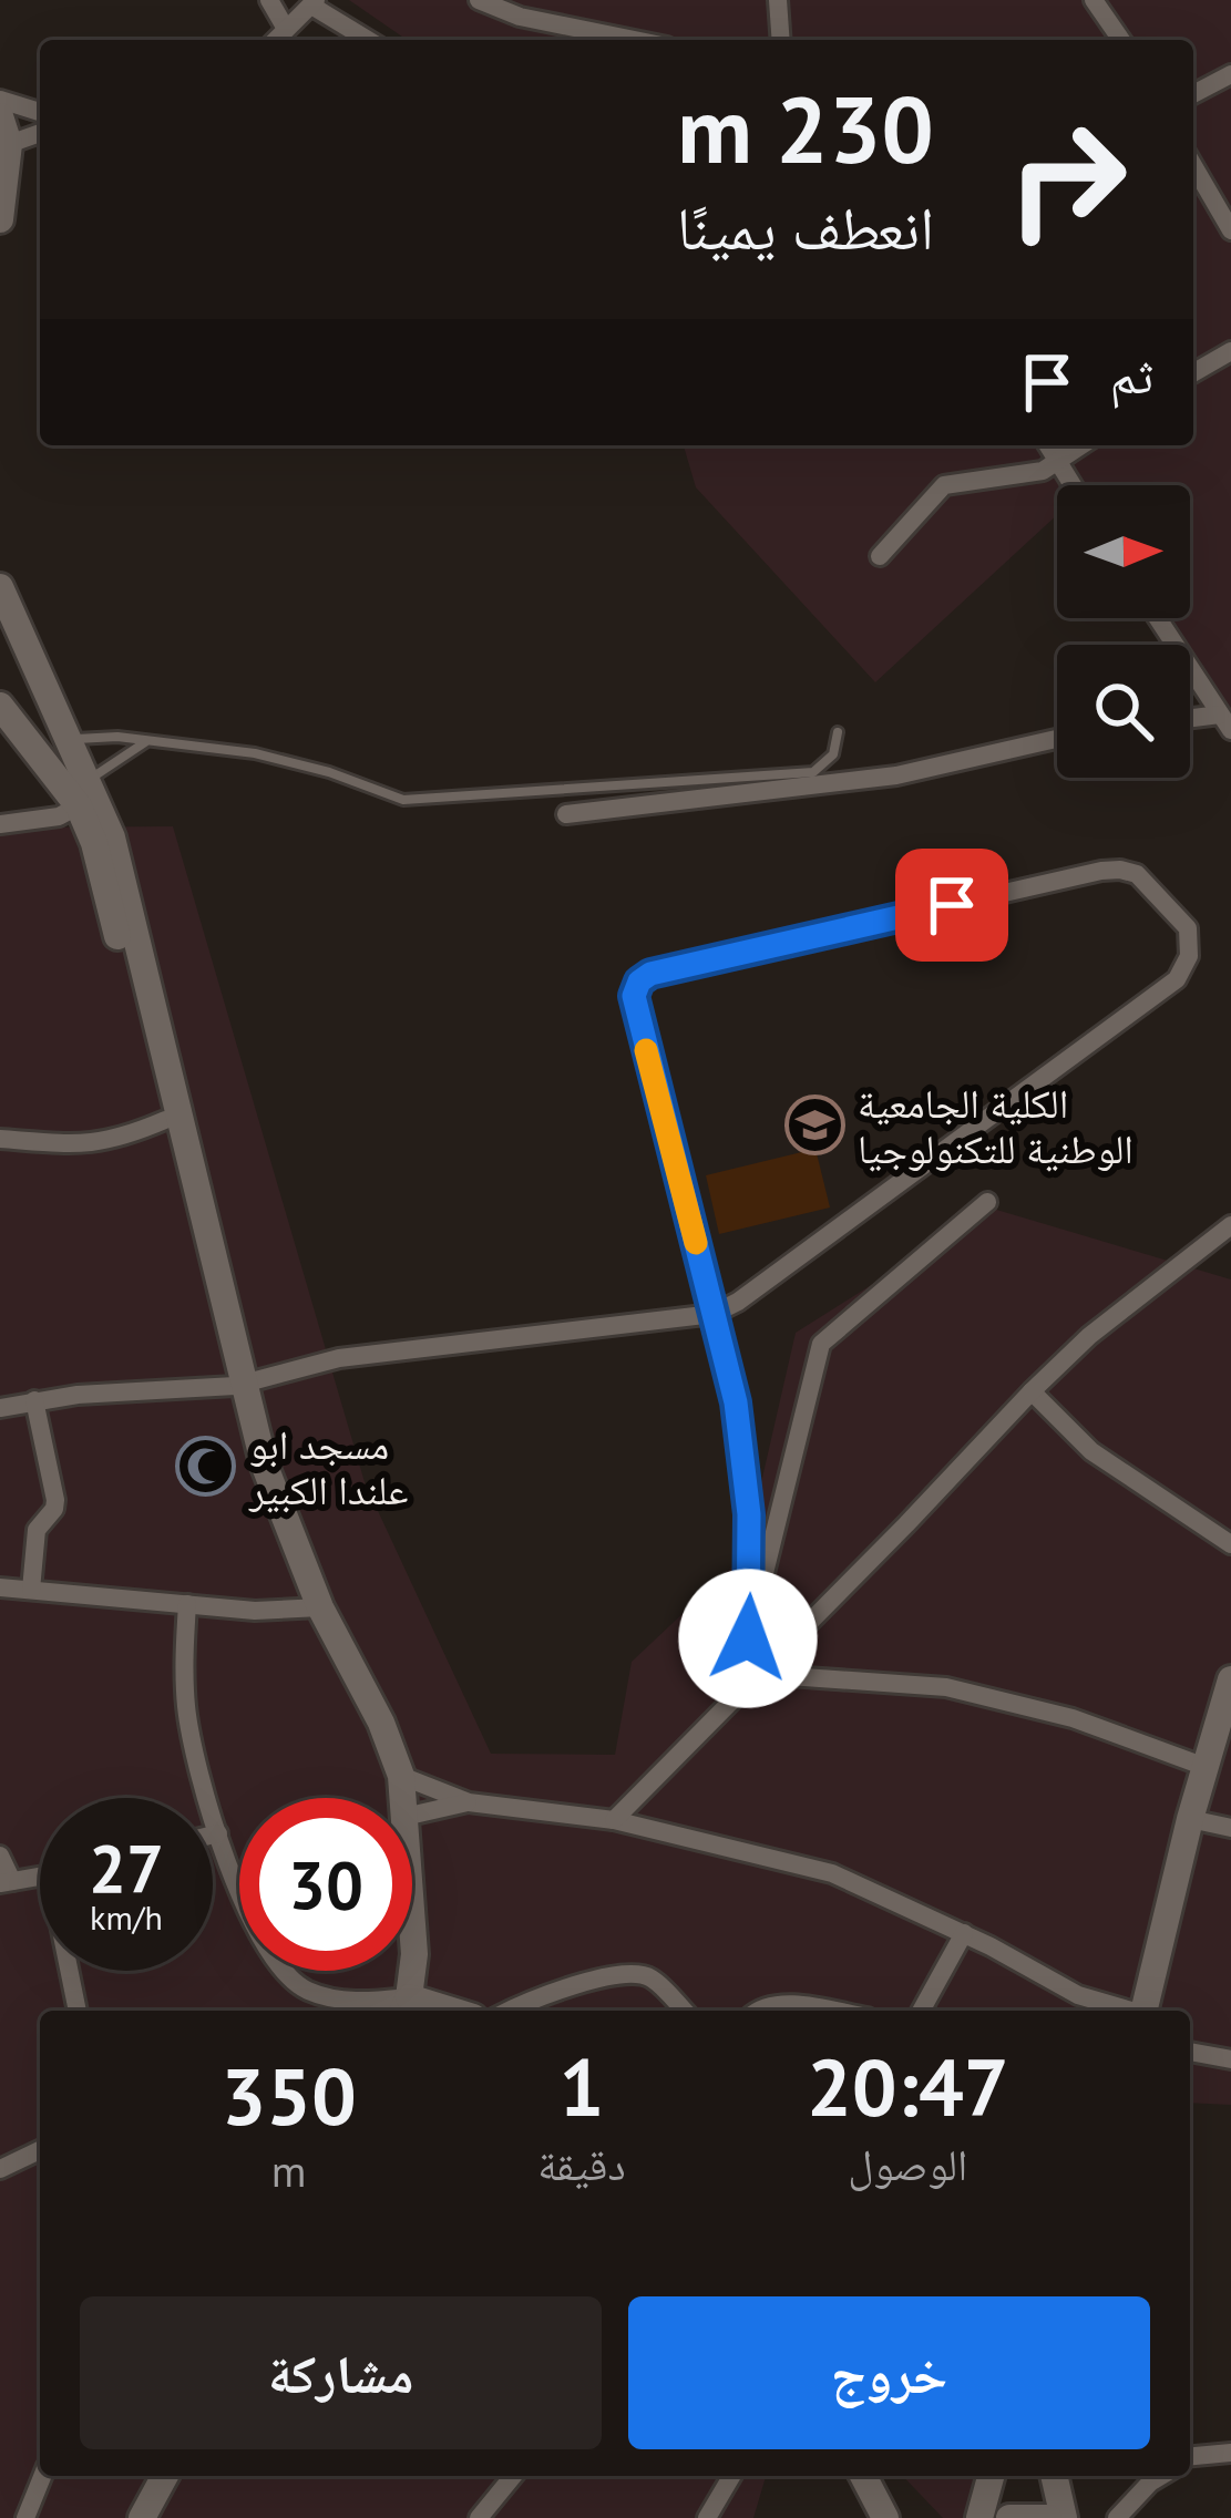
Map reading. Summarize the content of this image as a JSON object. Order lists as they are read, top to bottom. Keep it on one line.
{"places":{"school or university":["الكلية الجامعية الوطنية للتكنولوجيا"],"mosque":["مسجد ابو علندا الكبير"]},"north":"right","page":{"turn":["230 m","انعطف يمينًا"],"then":"ثم","speed":"27 km/h","limit":"30","eta":["20:47","الوصول","1","دقيقة","350","m"],"buttons":["خروج","مشاركة"]}}
